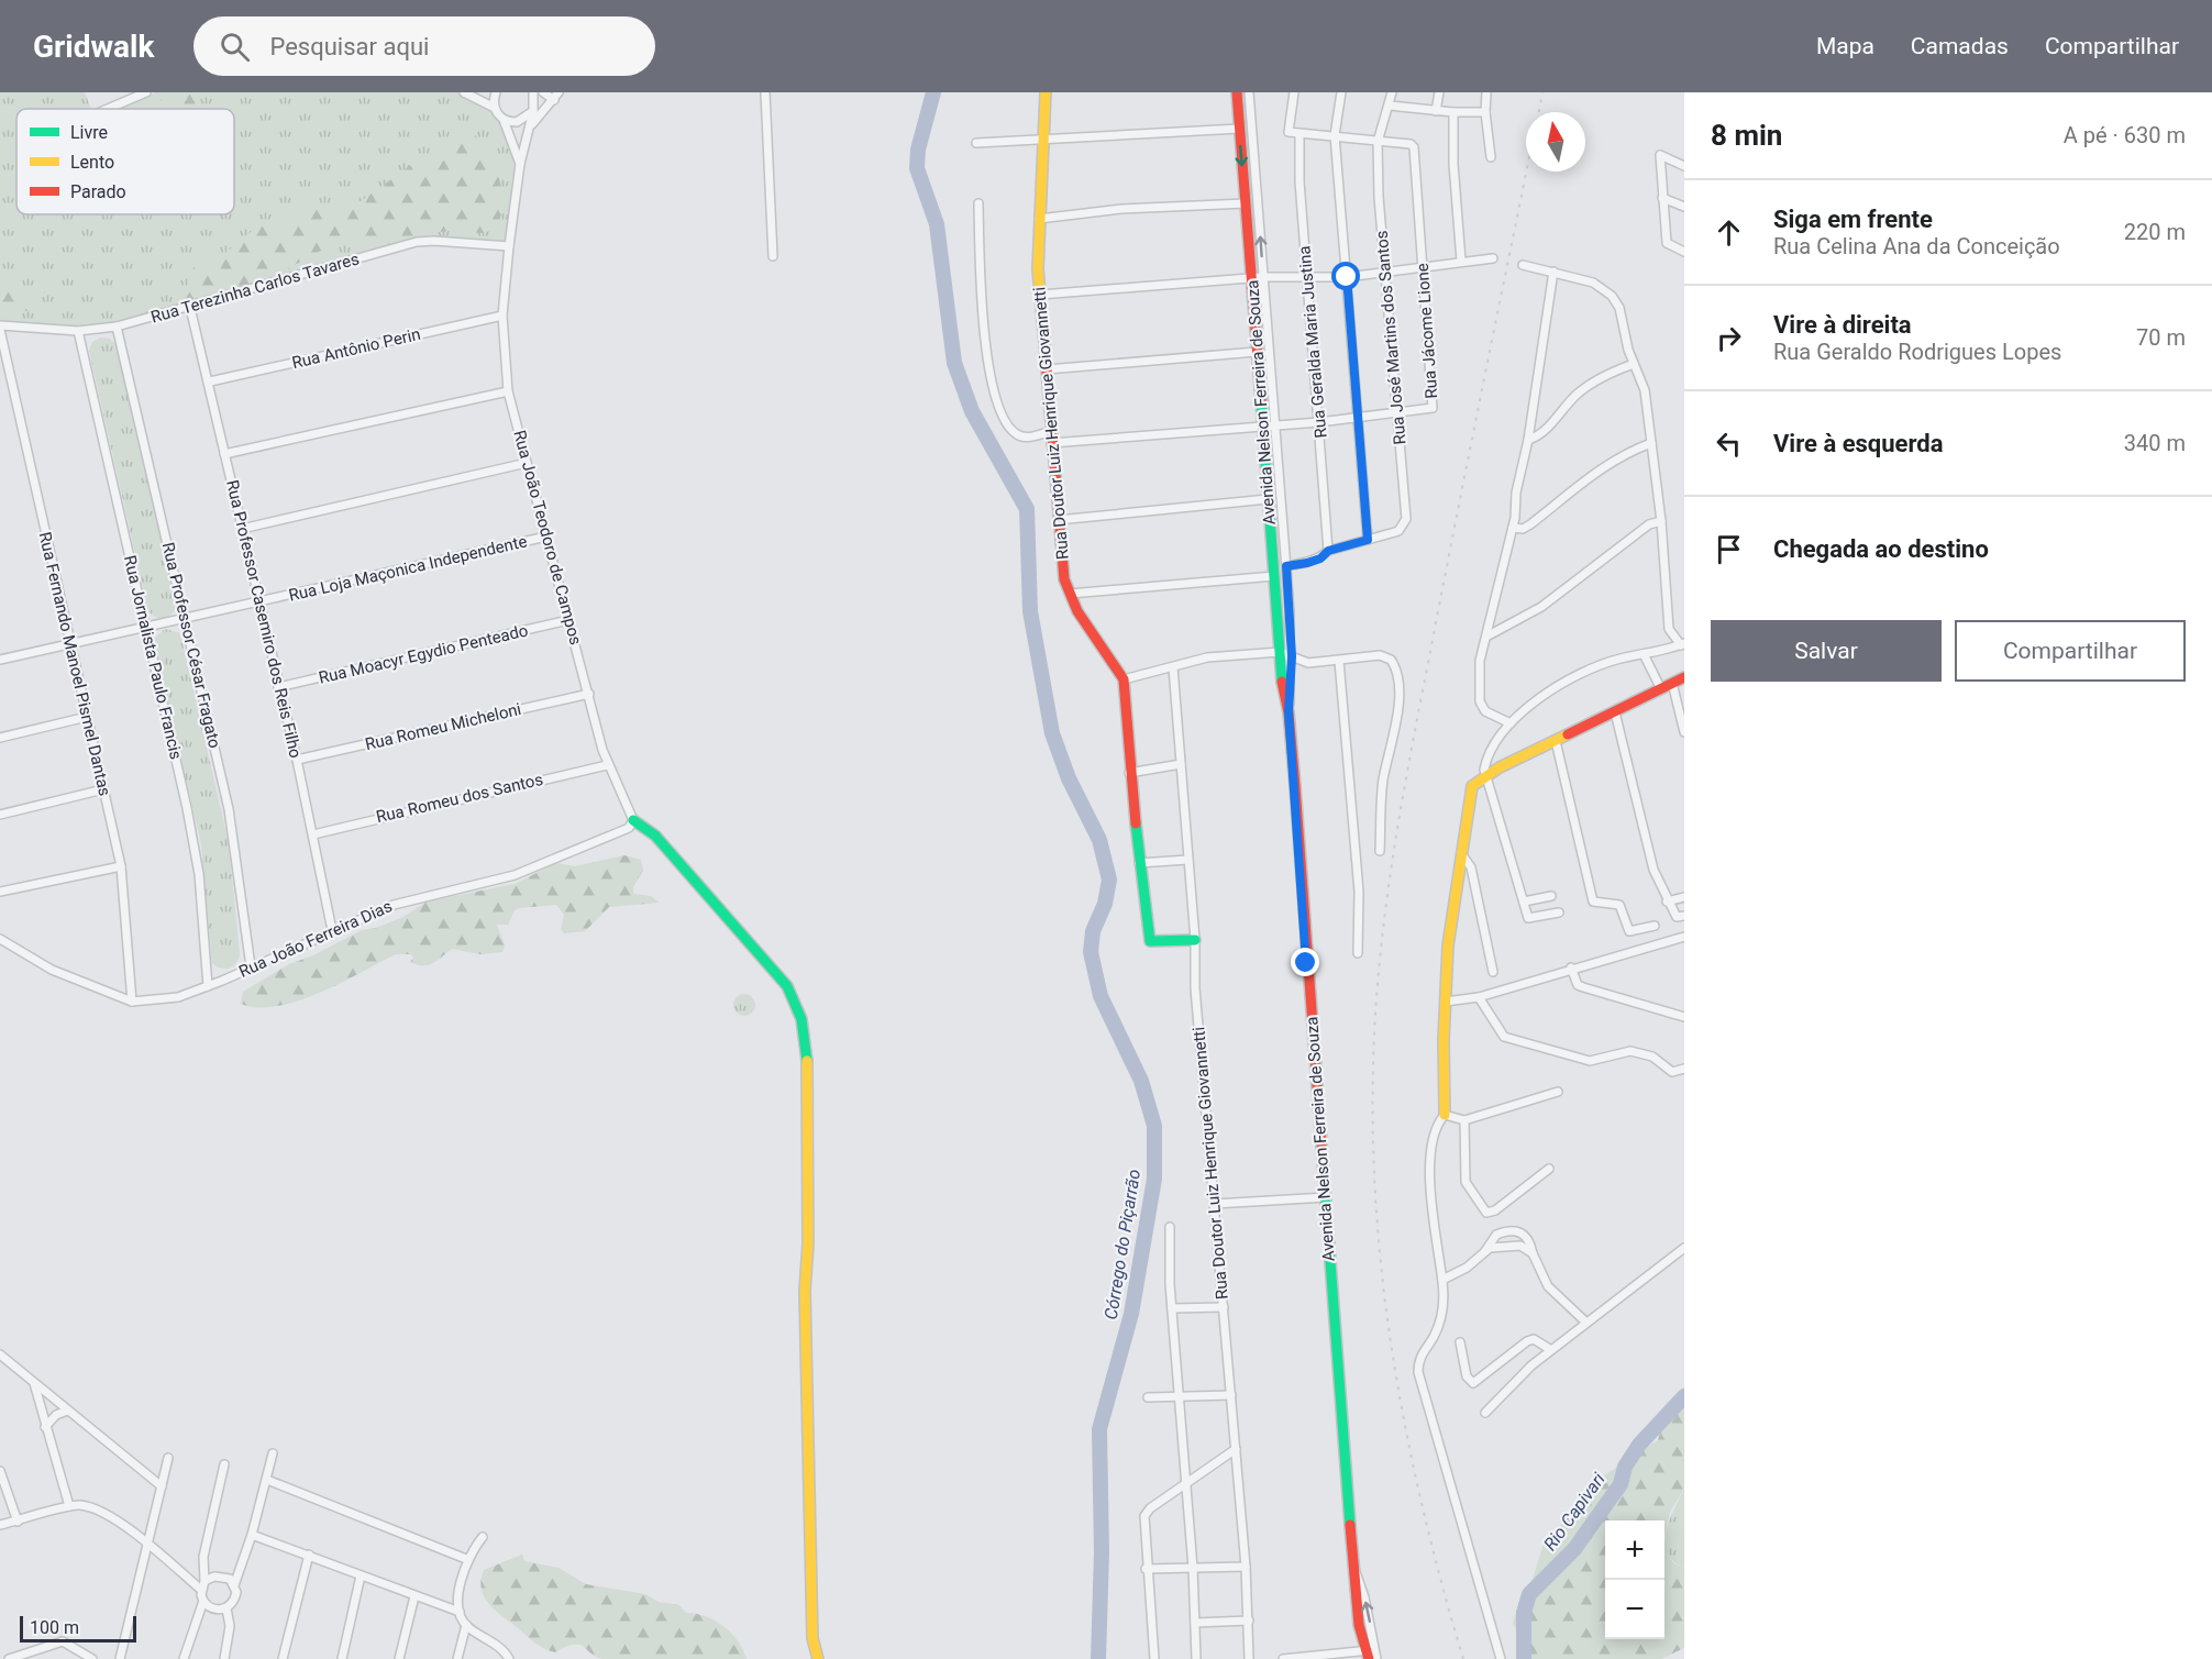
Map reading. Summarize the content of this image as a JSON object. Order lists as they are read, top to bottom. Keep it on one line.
{"streets":{"street":["Rua Terezinha Carlos Tavares","Rua Jácome Lione","Rua José Martins dos Santos","Rua Geralda Maria Justina","Rua Antônio Perin","Avenida Nelson Ferreira de Souza","Rua Doutor Luiz Henrique Giovannetti","Rua João Teodoro de Campos","Rua Loja Maçonica Independente","Rua Professor Casemiro dos Reis Filho","Rua Professor César Fragato","Rua Moacyr Egydio Penteado","Rua Jornalista Paulo Francis","Rua Fernando Manoel Pismel Dantas","Rua Romeu Micheloni","Rua Romeu dos Santos","Rua João Ferreira Dias"]},"crossings":[["Rua Terezinha Carlos Tavares","Rua João Teodoro de Campos"],["Rua Terezinha Carlos Tavares","Rua Professor Casemiro dos Reis Filho"],["Rua Terezinha Carlos Tavares","Rua Professor César Fragato"],["Rua Terezinha Carlos Tavares","Rua Jornalista Paulo Francis"],["Rua Terezinha Carlos Tavares","Rua Fernando Manoel Pismel Dantas"],["Rua Jácome Lione","Rua José Martins dos Santos"],["Rua Jácome Lione","Rua Geralda Maria Justina"],["Rua Jácome Lione","Avenida Nelson Ferreira de Souza"],["Rua Jácome Lione","Rua Doutor Luiz Henrique Giovannetti"],["Rua Antônio Perin","Rua João Teodoro de Campos"],["Rua Antônio Perin","Rua Professor Casemiro dos Reis Filho"],["Rua João Teodoro de Campos","Rua Loja Maçonica Independente"],["Rua João Teodoro de Campos","Rua Moacyr Egydio Penteado"],["Rua João Teodoro de Campos","Rua Romeu Micheloni"],["Rua João Teodoro de Campos","Rua Romeu dos Santos"],["Rua João Teodoro de Campos","Rua João Ferreira Dias"],["Rua Loja Maçonica Independente","Rua Professor Casemiro dos Reis Filho"],["Rua Loja Maçonica Independente","Rua Professor César Fragato"],["Rua Loja Maçonica Independente","Rua Jornalista Paulo Francis"],["Rua Loja Maçonica Independente","Rua Fernando Manoel Pismel Dantas"],["Rua Professor Casemiro dos Reis Filho","Rua Moacyr Egydio Penteado"],["Rua Professor Casemiro dos Reis Filho","Rua Romeu Micheloni"],["Rua Professor Casemiro dos Reis Filho","Rua Romeu dos Santos"],["Rua Professor Casemiro dos Reis Filho","Rua João Ferreira Dias"],["Rua Professor César Fragato","Rua João Ferreira Dias"],["Rua Jornalista Paulo Francis","Rua João Ferreira Dias"],["Rua Fernando Manoel Pismel Dantas","Rua João Ferreira Dias"]],"water":["Córrego do Piçarrão","Rio Capivari"],"legend":["Livre","Lento","Parado"],"scale_bar":"100 m","north":"top","page":{"header":"Gridwalk","search":"Pesquisar aqui","nav":["Mapa","Camadas","Compartilhar"],"heading":["8 min","A pé · 630 m"],"list":[["Siga em frente","Rua Celina Ana da Conceição","220 m"],["Vire à direita","Rua Geraldo Rodrigues Lopes","70 m"],["Vire à esquerda","340 m"],"Chegada ao destino"],"buttons":["Salvar","Compartilhar"],"map_buttons":["+","−"],"scale":"100 m"}}
